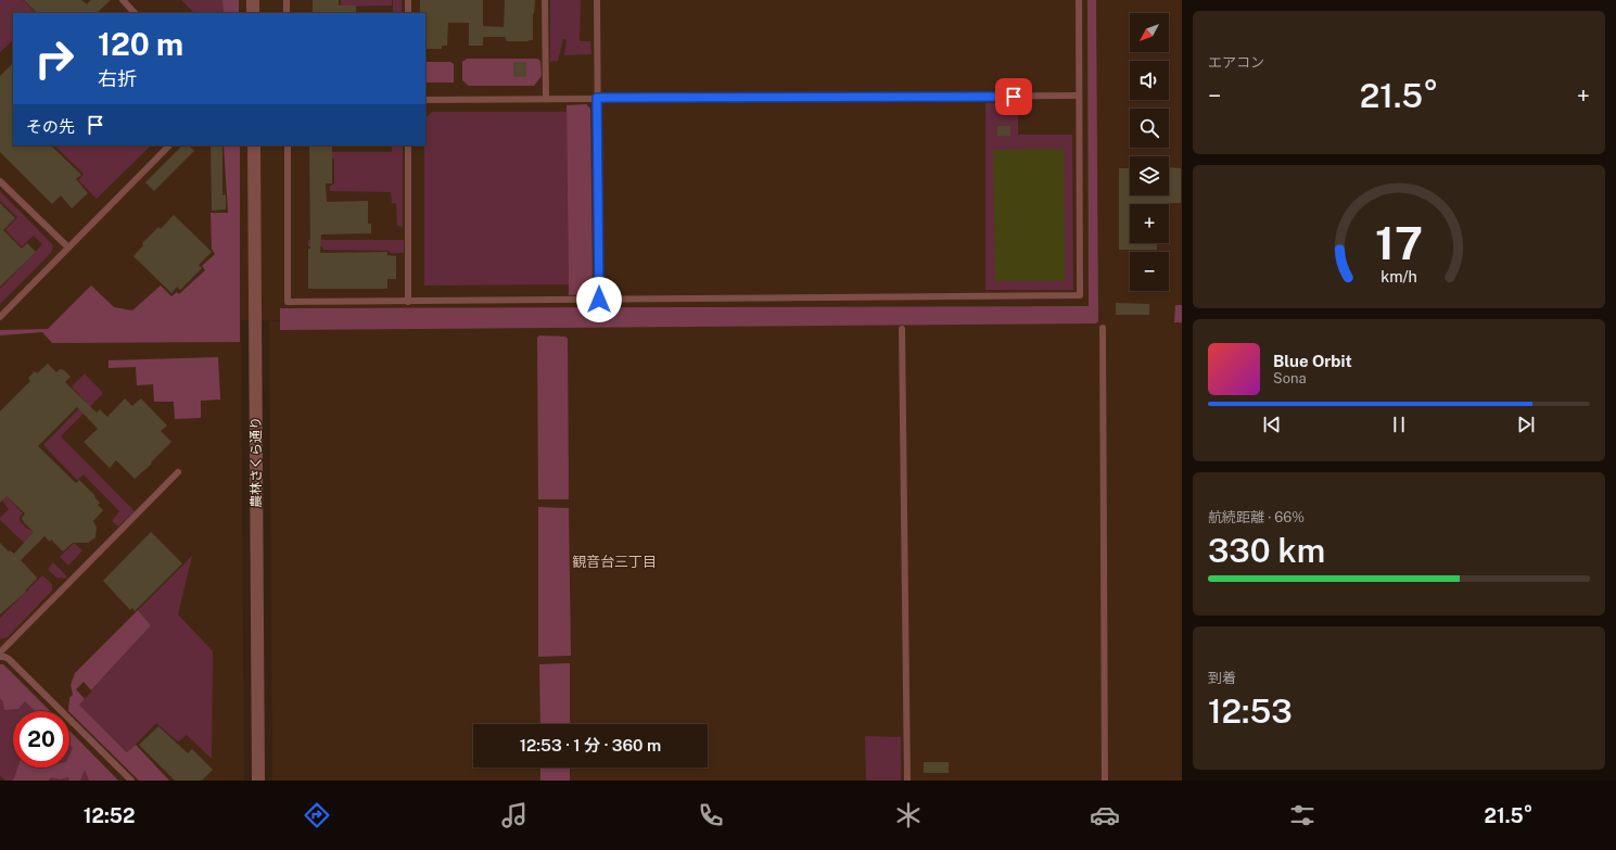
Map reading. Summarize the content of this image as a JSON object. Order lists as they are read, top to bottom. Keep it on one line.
{"streets":{"street":["農林さくら通り"]},"districts":["観音台三丁目"],"north":"bottom left","page":{"tile":["エアコン",["航続距離 · 66%","330 km"],["到着","12:53"]],"map_buttons":["+","−"],"turn":["120 m","右折"],"heat":["−","21.5°","+"],"then":"その先","song":["Blue Orbit","Sona"],"limit":"20","trip":"12:53 · 1 分 · 360 m","tabs":["12:52","21.5°"],"gauge":["17","km/h"]}}
